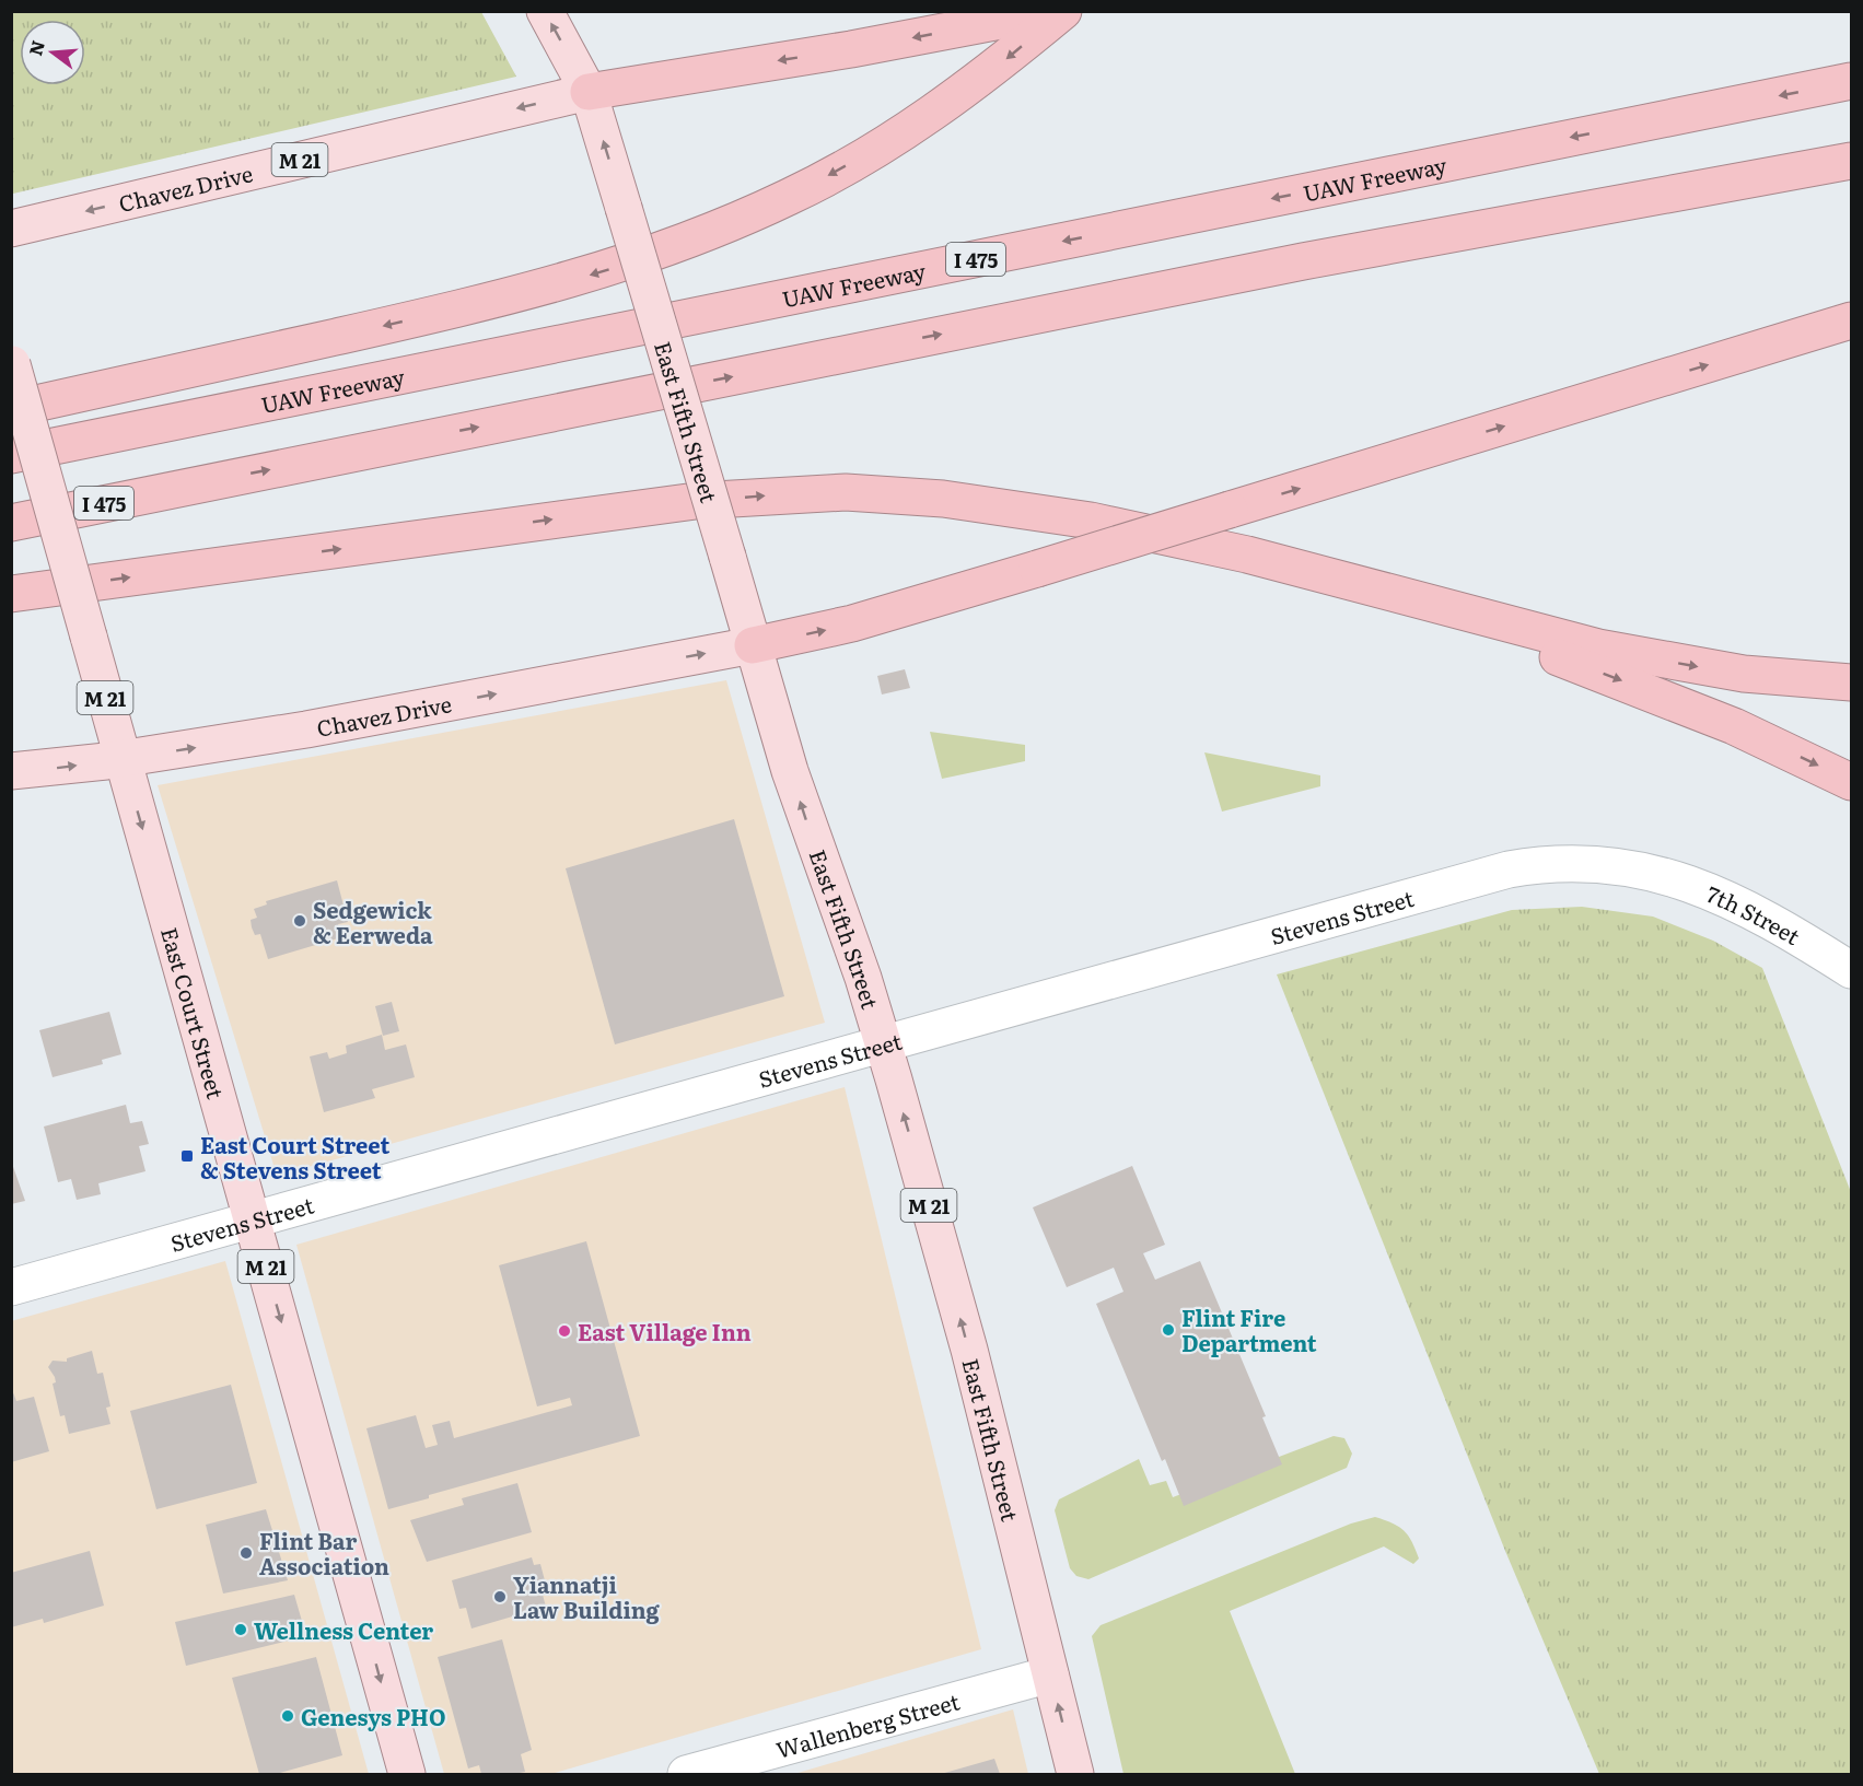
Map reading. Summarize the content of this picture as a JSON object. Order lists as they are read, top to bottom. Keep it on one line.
{"streets":{"highway":["UAW Freeway","I 475"],"main road":["M 21","Chavez Drive","East Fifth Street","East Court Street"],"street":["Stevens Street","7th Street","Wallenberg Street"]},"crossings":[["Chavez Drive","East Fifth Street"],["Chavez Drive","East Court Street"],["East Fifth Street","Stevens Street"],["East Fifth Street","Wallenberg Street"],["Stevens Street","7th Street"],["Stevens Street","East Court Street"]],"one_way":["East Fifth Street","East Court Street"],"places":{"other":["Sedgewick & Eerweda","Flint Fire Department","East Village Inn","Flint Bar Association","Yiannatji Law Building","Wellness Center","Genesys PHO"],"transit":["East Court Street & Stevens Street"]},"north":"left"}
